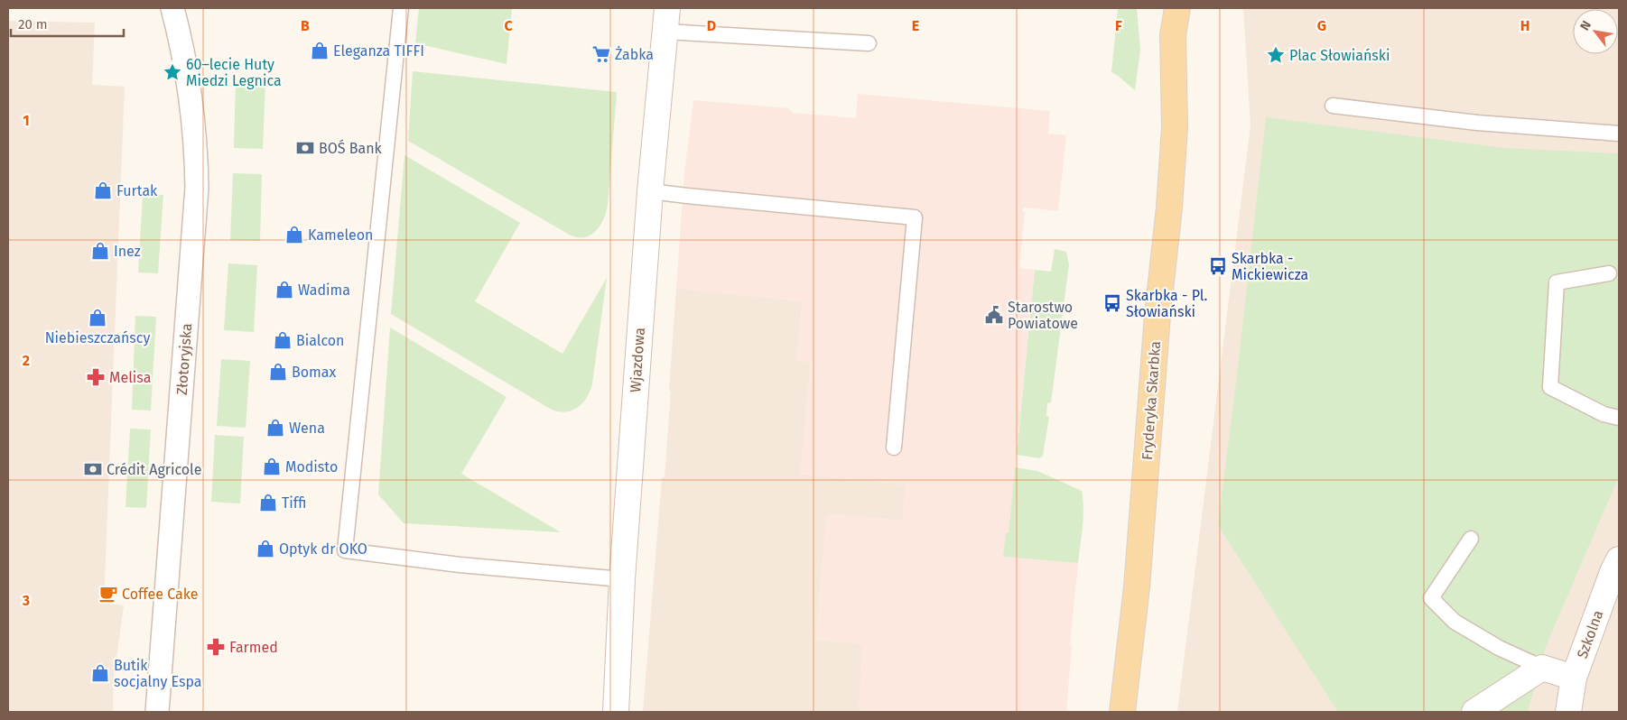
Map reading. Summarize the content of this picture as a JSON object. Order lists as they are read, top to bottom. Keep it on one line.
{"streets":{"main road":["Fryderyka Skarbka"],"street":["Złotoryjska","Wjazdowa","Szkolna"]},"places":{"shop":["Eleganza TIFFI","Furtak","Kameleon","Inez","Wadima","Niebieszczańscy","Bialcon","Bomax","Wena","Modisto","Tiffi","Optyk dr OKO","Butik socjalny Espa"],"supermarket":["Żabka"],"place":["Plac Słowiański","60–lecie Huty Miedzi Legnica"],"bank":["BOŚ Bank","Crédit Agricole"],"bus stop":["Skarbka - Mickiewicza","Skarbka - Pl. Słowiański"],"public building":["Starostwo Powiatowe"],"pharmacy":["Melisa","Farmed"],"cafe":["Coffee Cake"]},"scale_bar":"20 m","north":"top left","grid":{"columns":["B","C","D","E","F","G","H"],"rows":["1","2","3"]}}
